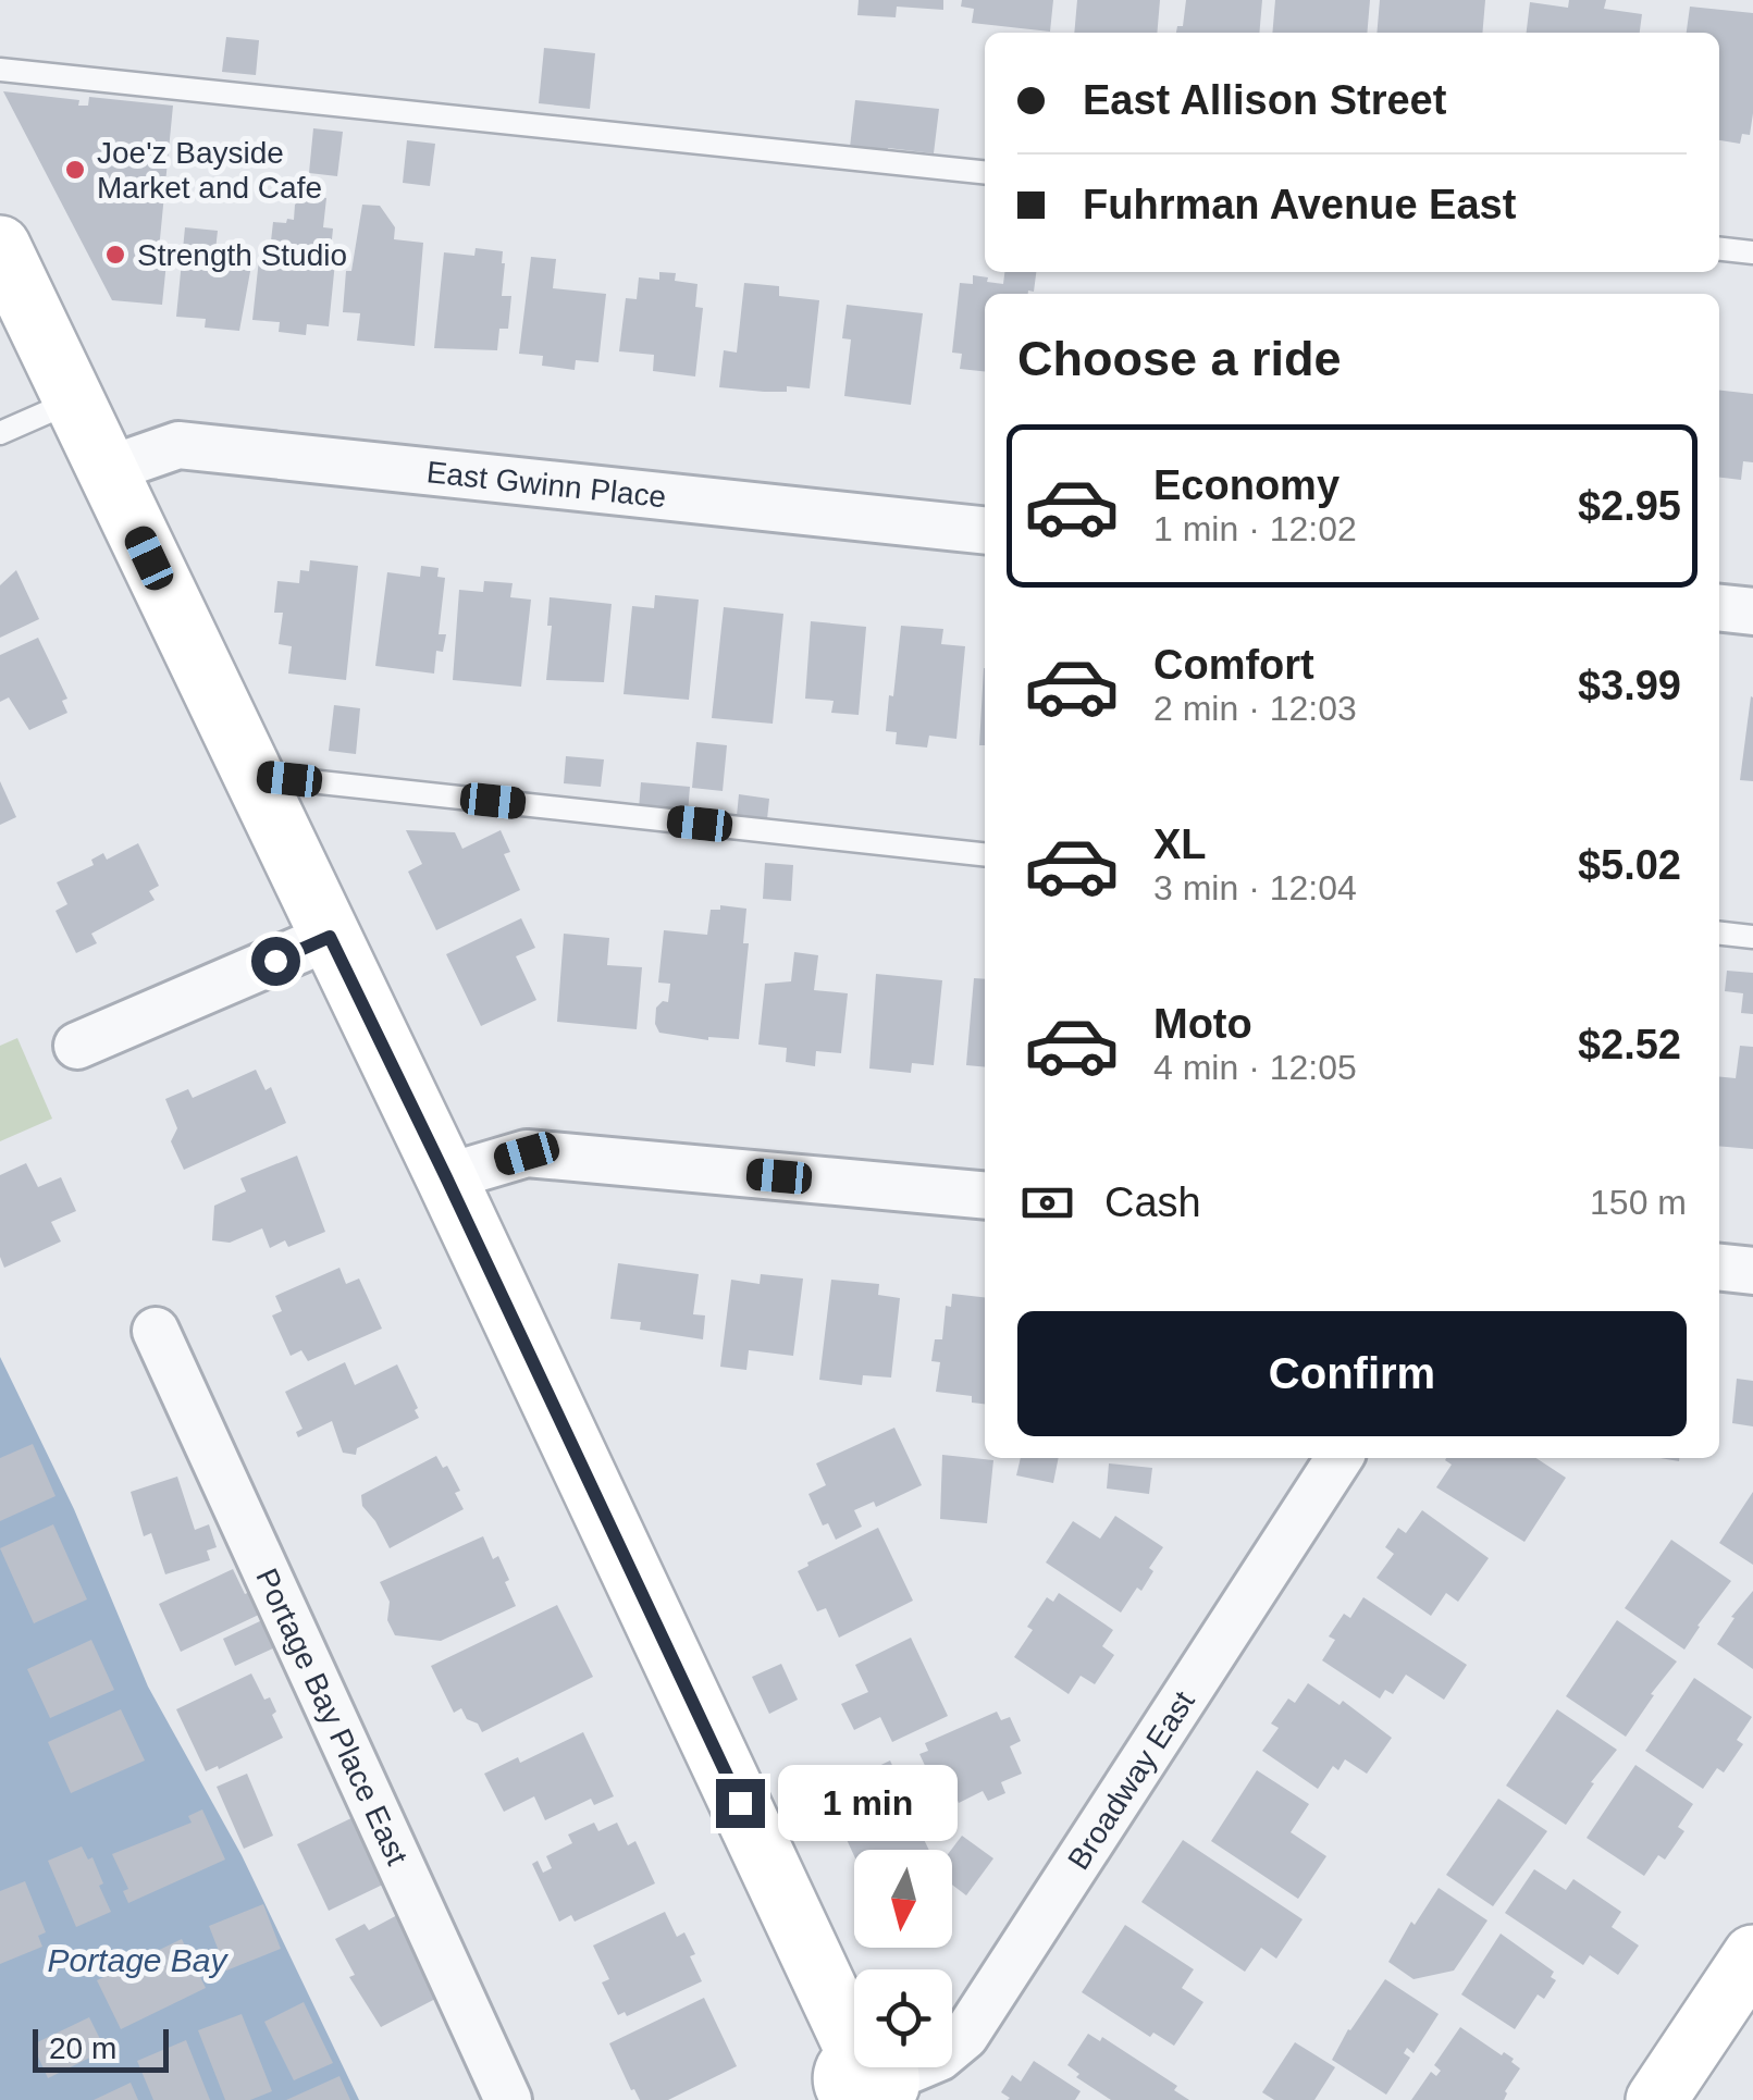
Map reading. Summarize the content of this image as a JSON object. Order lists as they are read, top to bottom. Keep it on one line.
{"streets":{"street":["East Gwinn Place","Portage Bay Place East","Broadway East"]},"water":["Portage Bay"],"places":["Joe'z Bayside Market and Cafe","Strength Studio"],"scale_bar":"20 m","north":"bottom","page":{"banner":["East Allison Street","Fuhrman Avenue East"],"heading":"Choose a ride","list":[{"name":"Economy","note":"1 min · 12:02","value":"$2.95"},{"name":"Comfort","note":"2 min · 12:03","value":"$3.99"},{"name":"XL","note":"3 min · 12:04","value":"$5.02"},{"name":"Moto","note":"4 min · 12:05","value":"$2.52"}],"pay":["Cash","150 m"],"buttons":"Confirm","bubble":"1 min","scale":"20 m"}}
